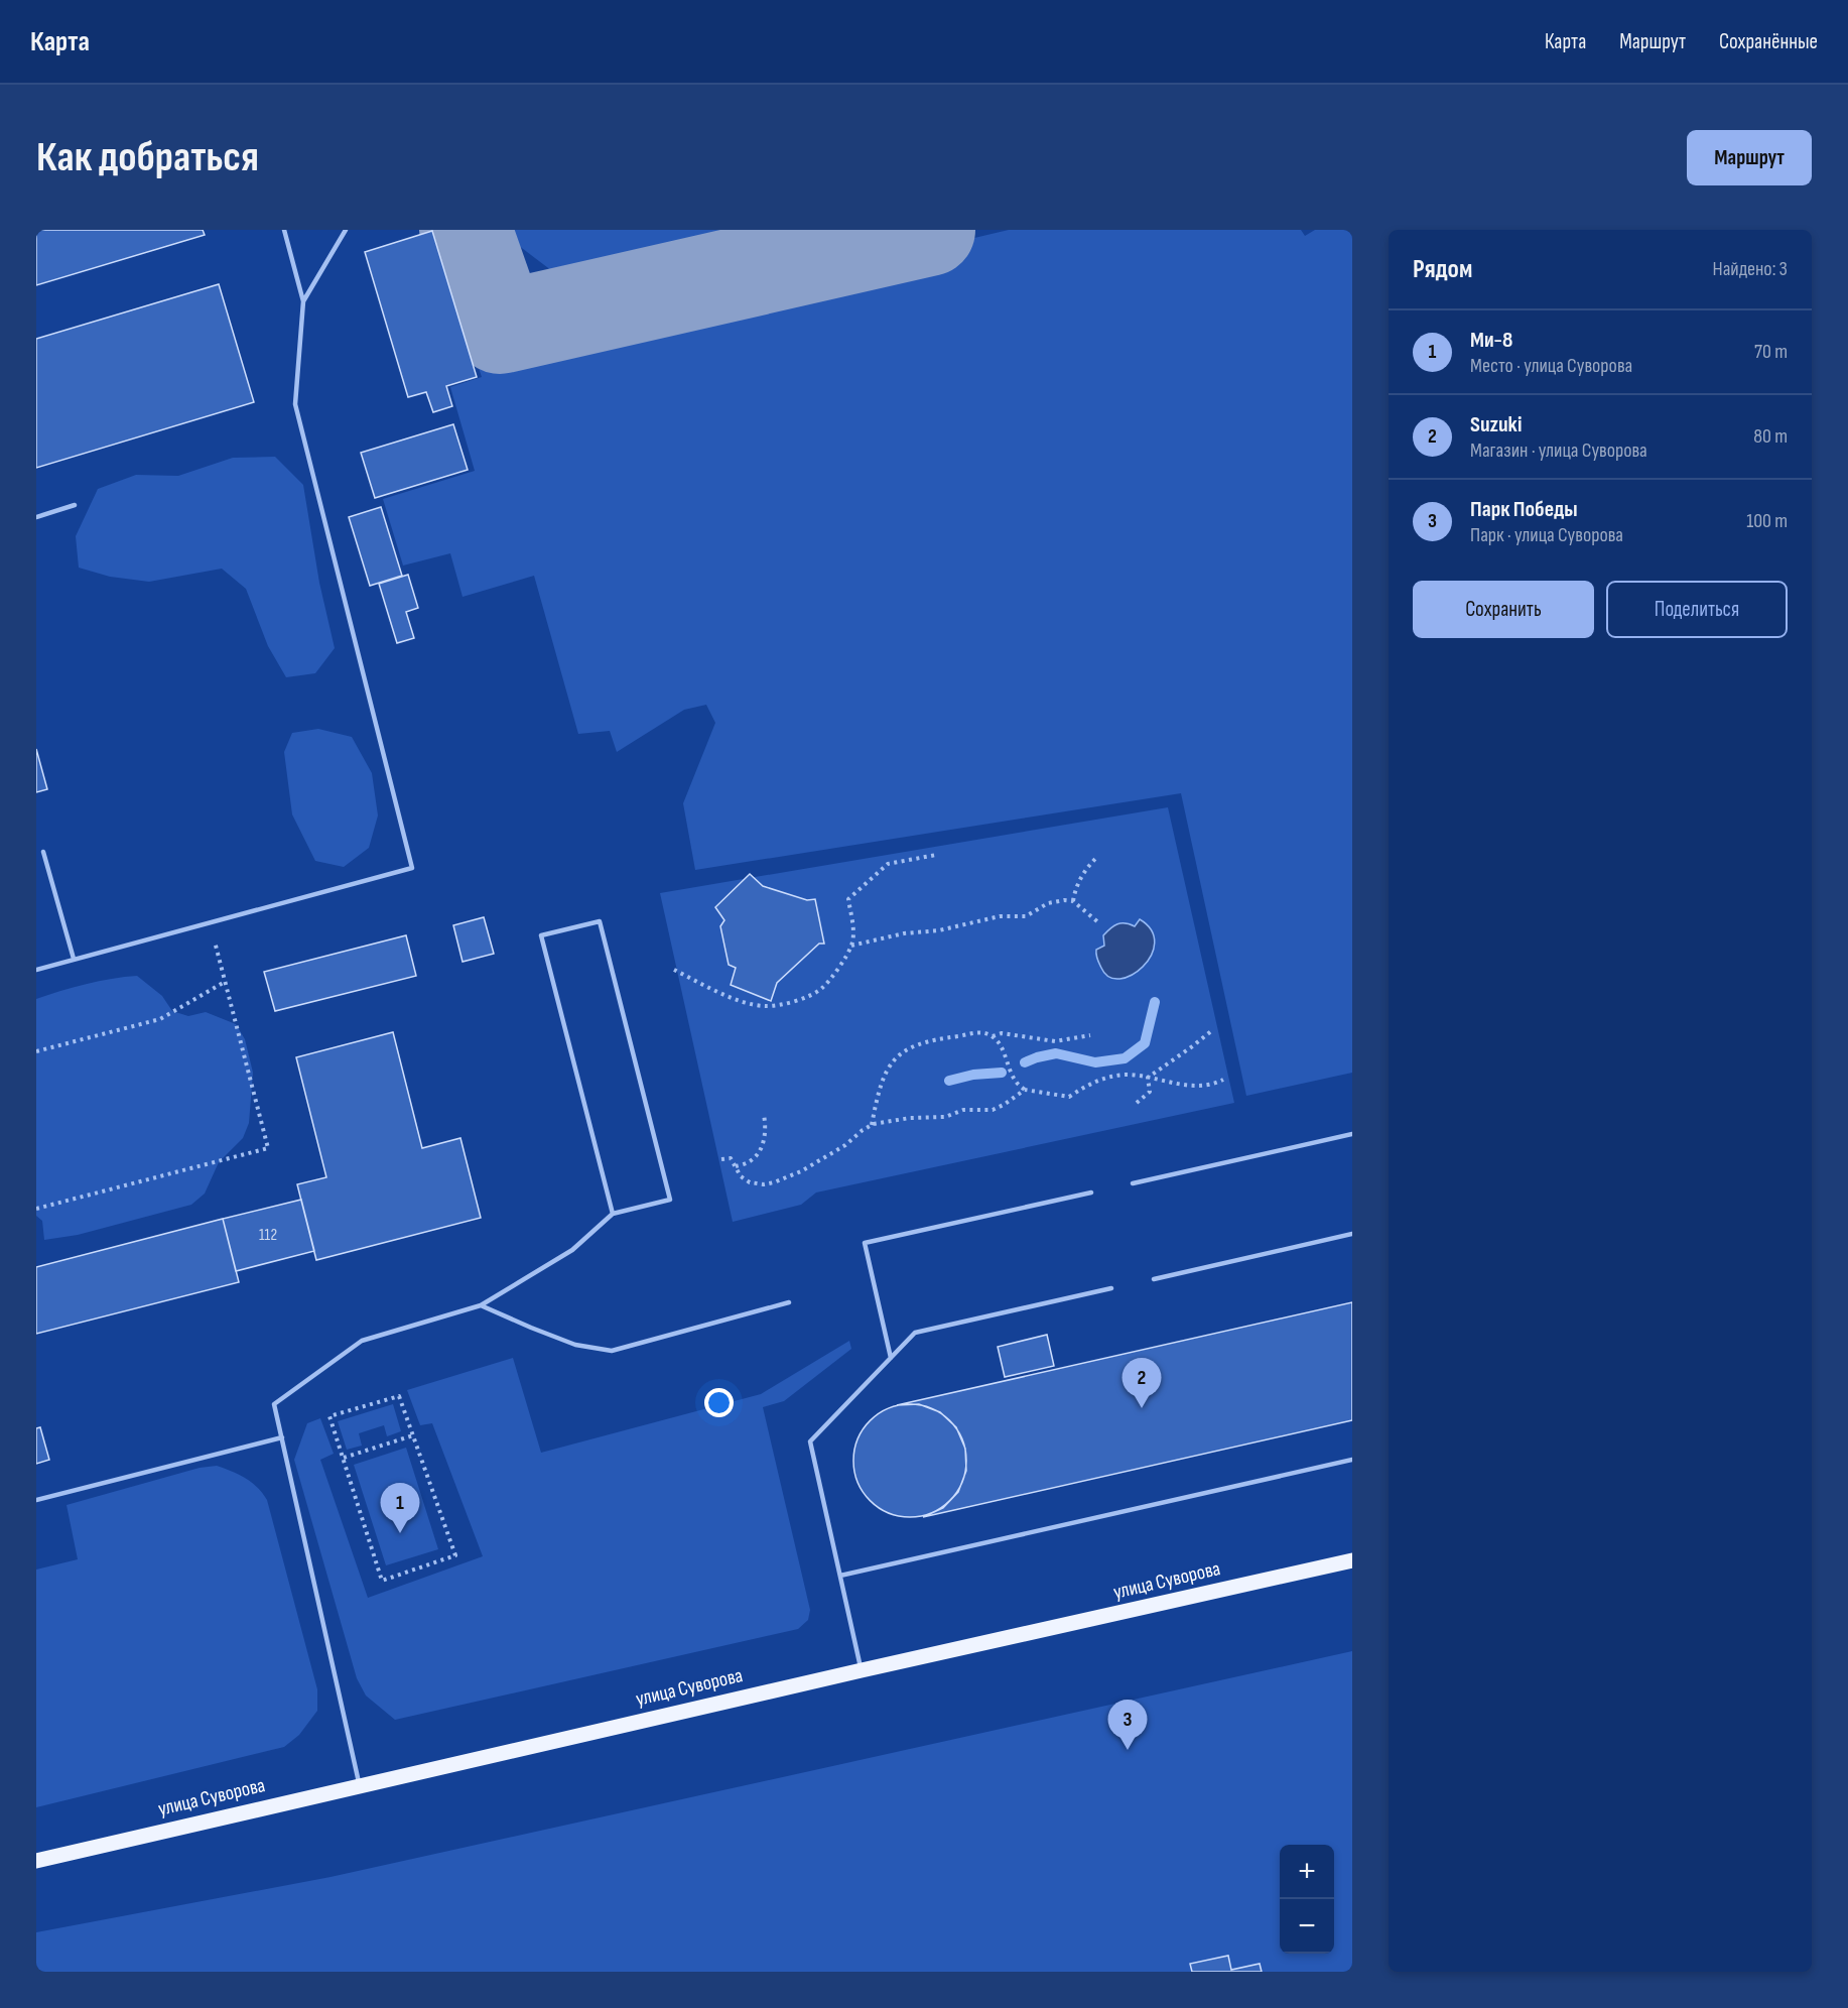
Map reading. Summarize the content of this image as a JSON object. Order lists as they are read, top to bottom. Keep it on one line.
{"streets":{"main road":["улица Суворова"]},"house_numbers":["112"],"page":{"header":"Карта","nav":["Карта","Маршрут","Сохранённые"],"buttons":["Маршрут",["Сохранить","Поделиться"]],"title":"Как добраться","heading":["Рядом","Найдено: 3"],"list":[{"mark":"1","name":"Ми-8","note":"Место · улица Суворова","value":"70 m"},{"mark":"2","name":"Suzuki","note":"Магазин · улица Суворова","value":"80 m"},{"mark":"3","name":"Парк Победы","note":"Парк · улица Суворова","value":"100 m"}],"pins":["2","1","3"],"map_buttons":["+","−"]}}
